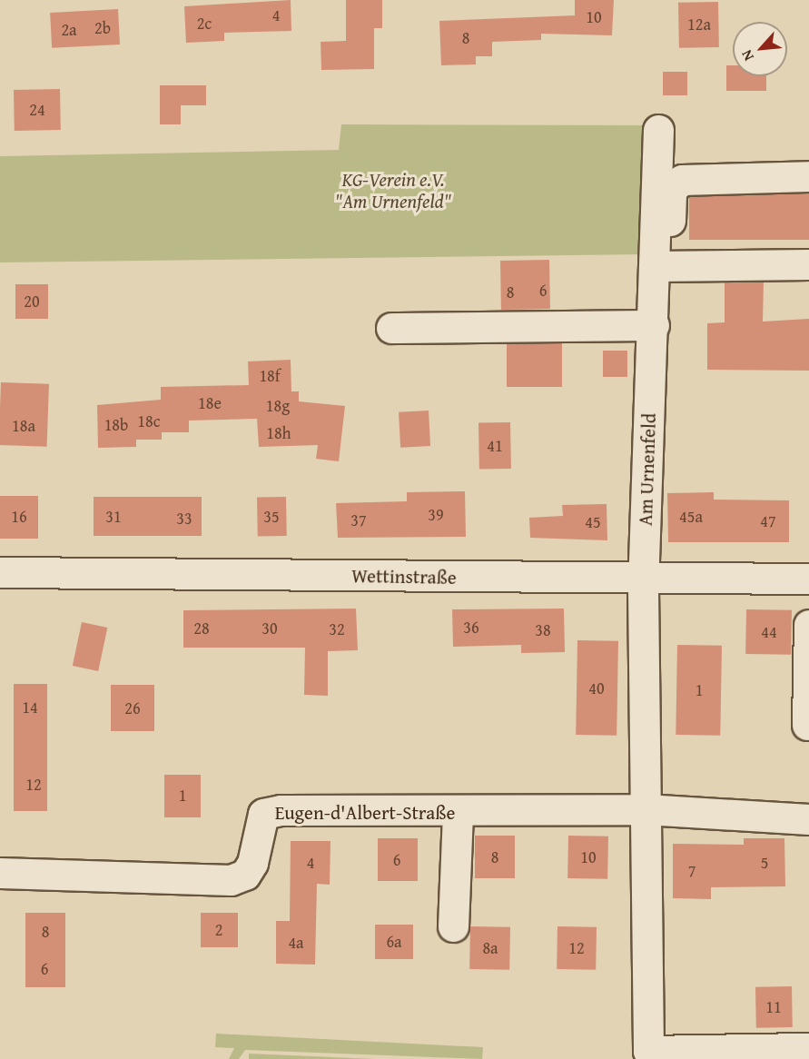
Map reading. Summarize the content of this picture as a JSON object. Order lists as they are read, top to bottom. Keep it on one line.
{"streets":{"street":["Am Urnenfeld","Wettinstraße","Eugen-d'Albert-Straße"]},"crossings":[["Am Urnenfeld","Wettinstraße"],["Am Urnenfeld","Eugen-d'Albert-Straße"]],"parks":["KG-Verein e.V. \"Am Urnenfeld\""],"house_numbers":["4","10","2c","12a","2b","2a","8","24","6","8","20","18f","18e","18g","18c","18b","18a","18h","41","39","16","31","35","45a","33","37","47","45","36","28","30","32","38","44","40","1","14","26","12","1","8","10","6","4","5","7","2","8","6a","4a","8a","12","6","11"],"north":"bottom left"}
